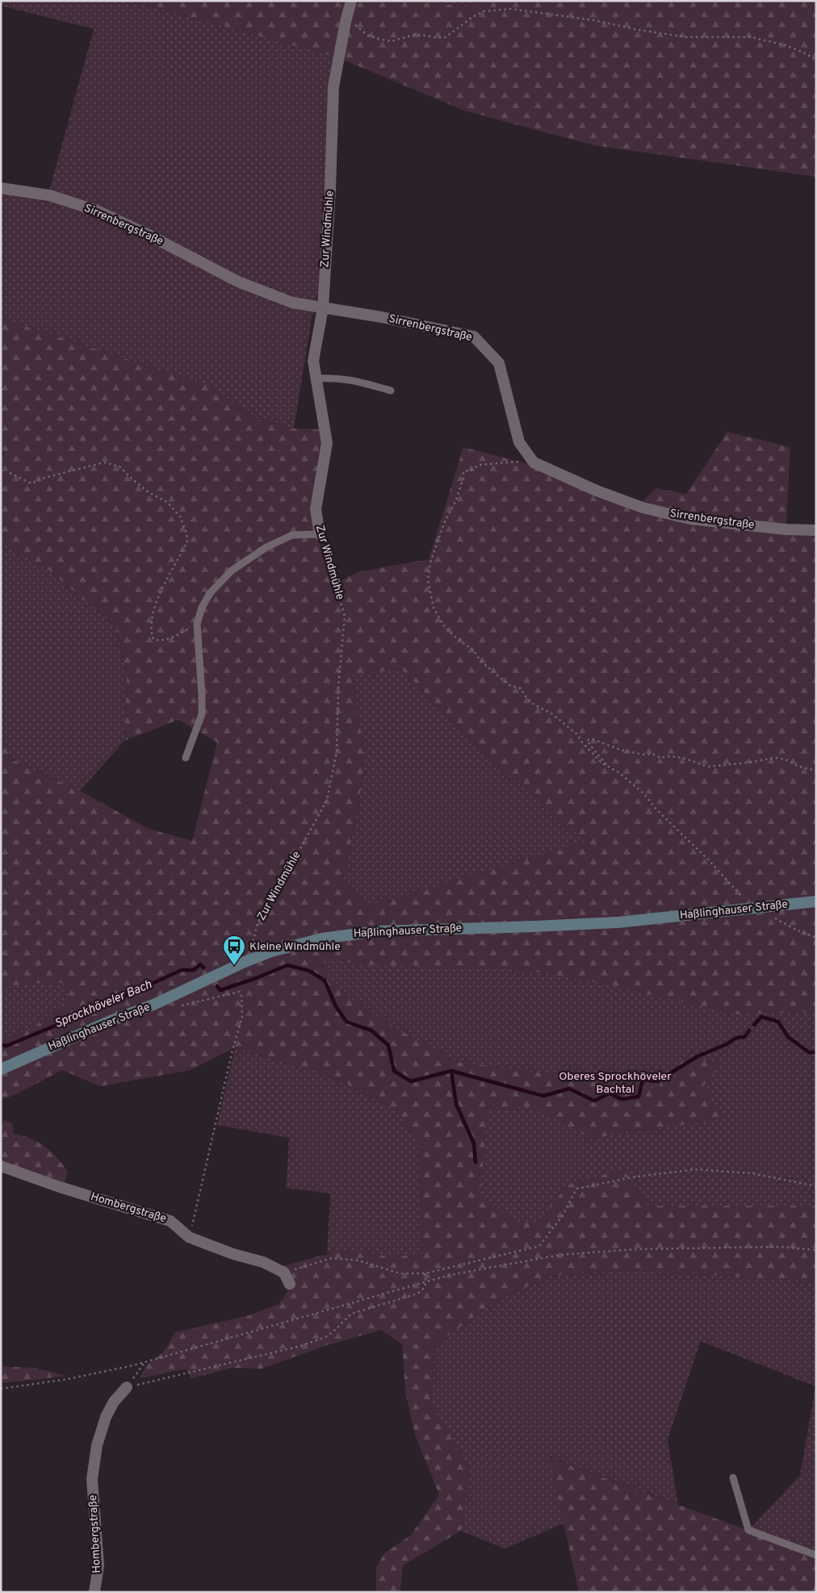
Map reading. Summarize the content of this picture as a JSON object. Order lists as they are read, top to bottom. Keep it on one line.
{"streets":{"main road":["Haßlinghauser Straße"],"street":["Sirrenbergstraße","Zur Windmühle","Hombergstraße"]},"crossings":[["Sirrenbergstraße","Zur Windmühle"],["Zur Windmühle","Haßlinghauser Straße"]],"water":["Sprockhöveler Bach"],"parks":["Oberes Sprockhöveler Bachtal"],"places":{"bus stop":["Kleine Windmühle"]}}
